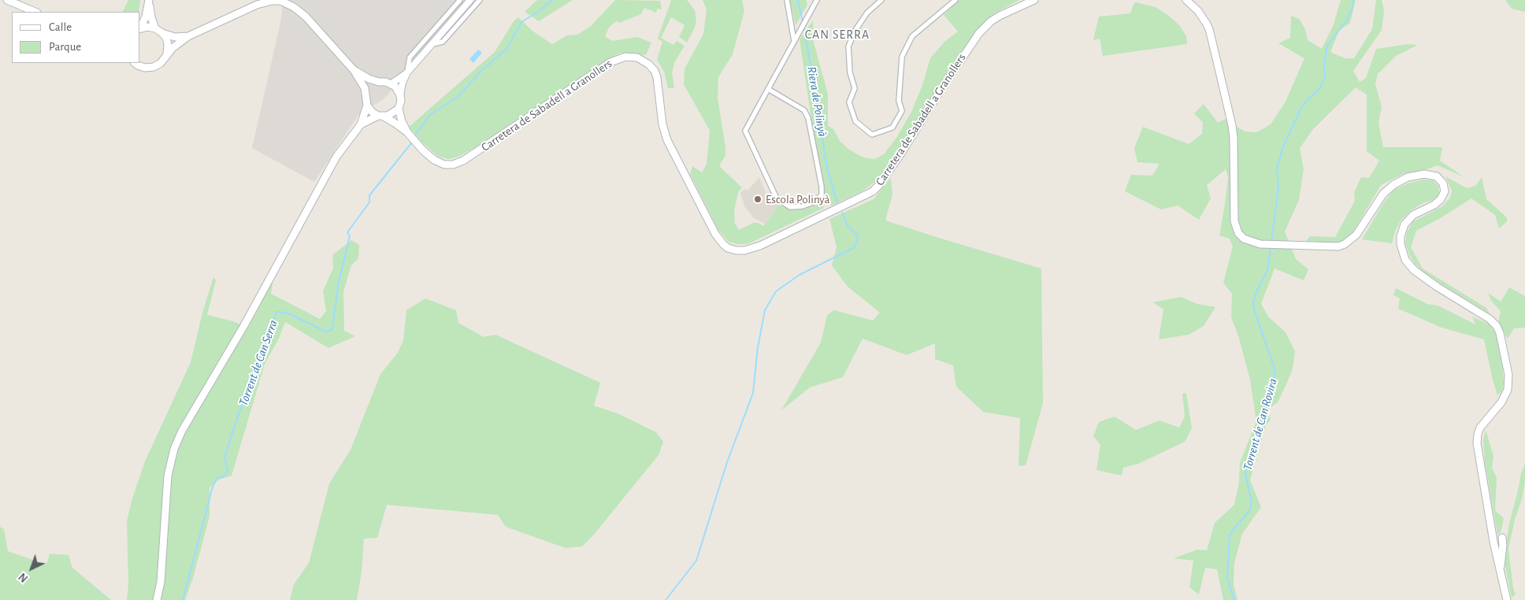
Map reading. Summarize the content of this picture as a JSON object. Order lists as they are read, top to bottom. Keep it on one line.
{"streets":{"main road":["Carretera de Sabadell a Granollers"]},"districts":["CAN SERRA"],"water":["Riera de Polinyà","Torrent de Can Serra","Torrent de Can Rovira"],"places":["Escola Polinyà"],"legend":["Calle","Parque"],"north":"bottom left"}
